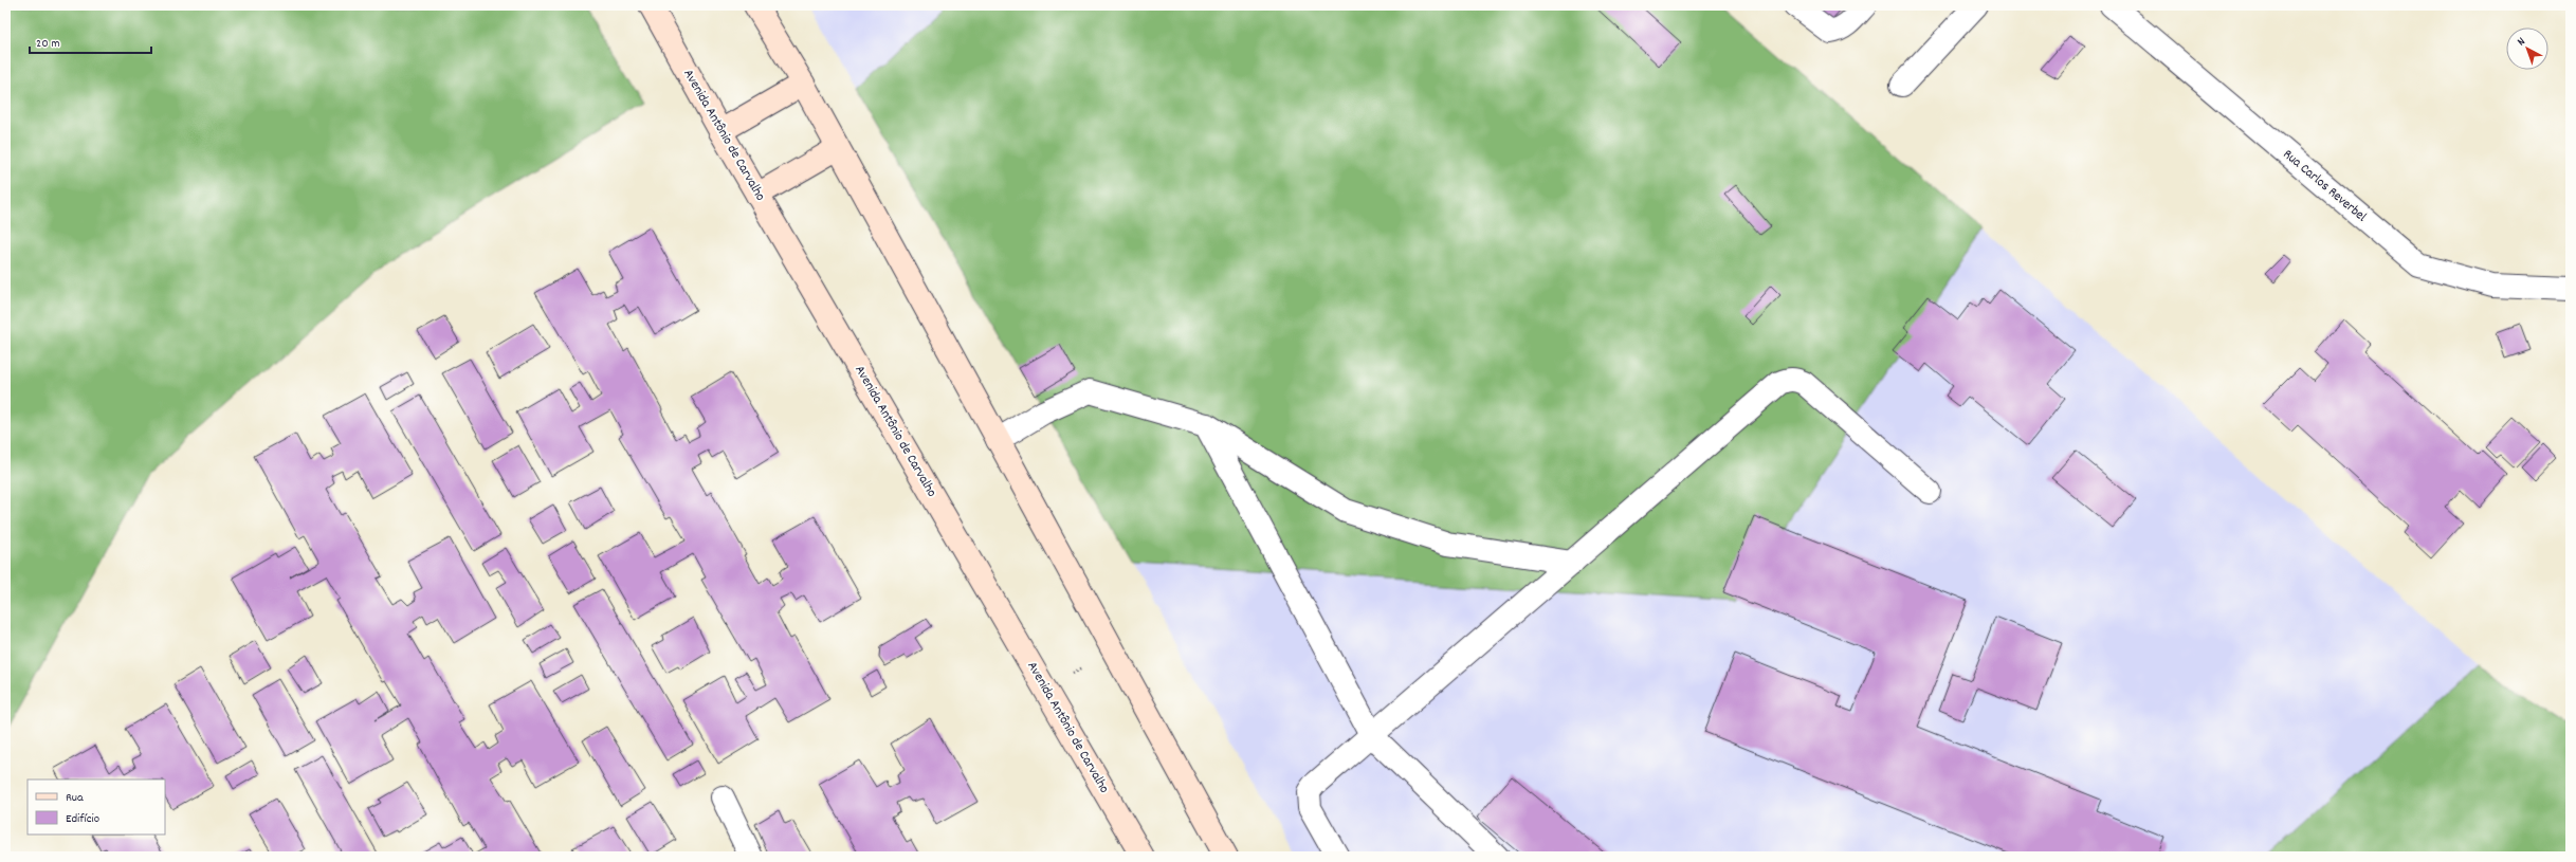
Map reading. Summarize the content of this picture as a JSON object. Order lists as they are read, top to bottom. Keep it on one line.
{"streets":{"main road":["Avenida Antônio de Carvalho"],"street":["Rua Carlos Reverbel"]},"legend":["Rua","Edifício"],"scale_bar":"20 m","north":"top left"}
